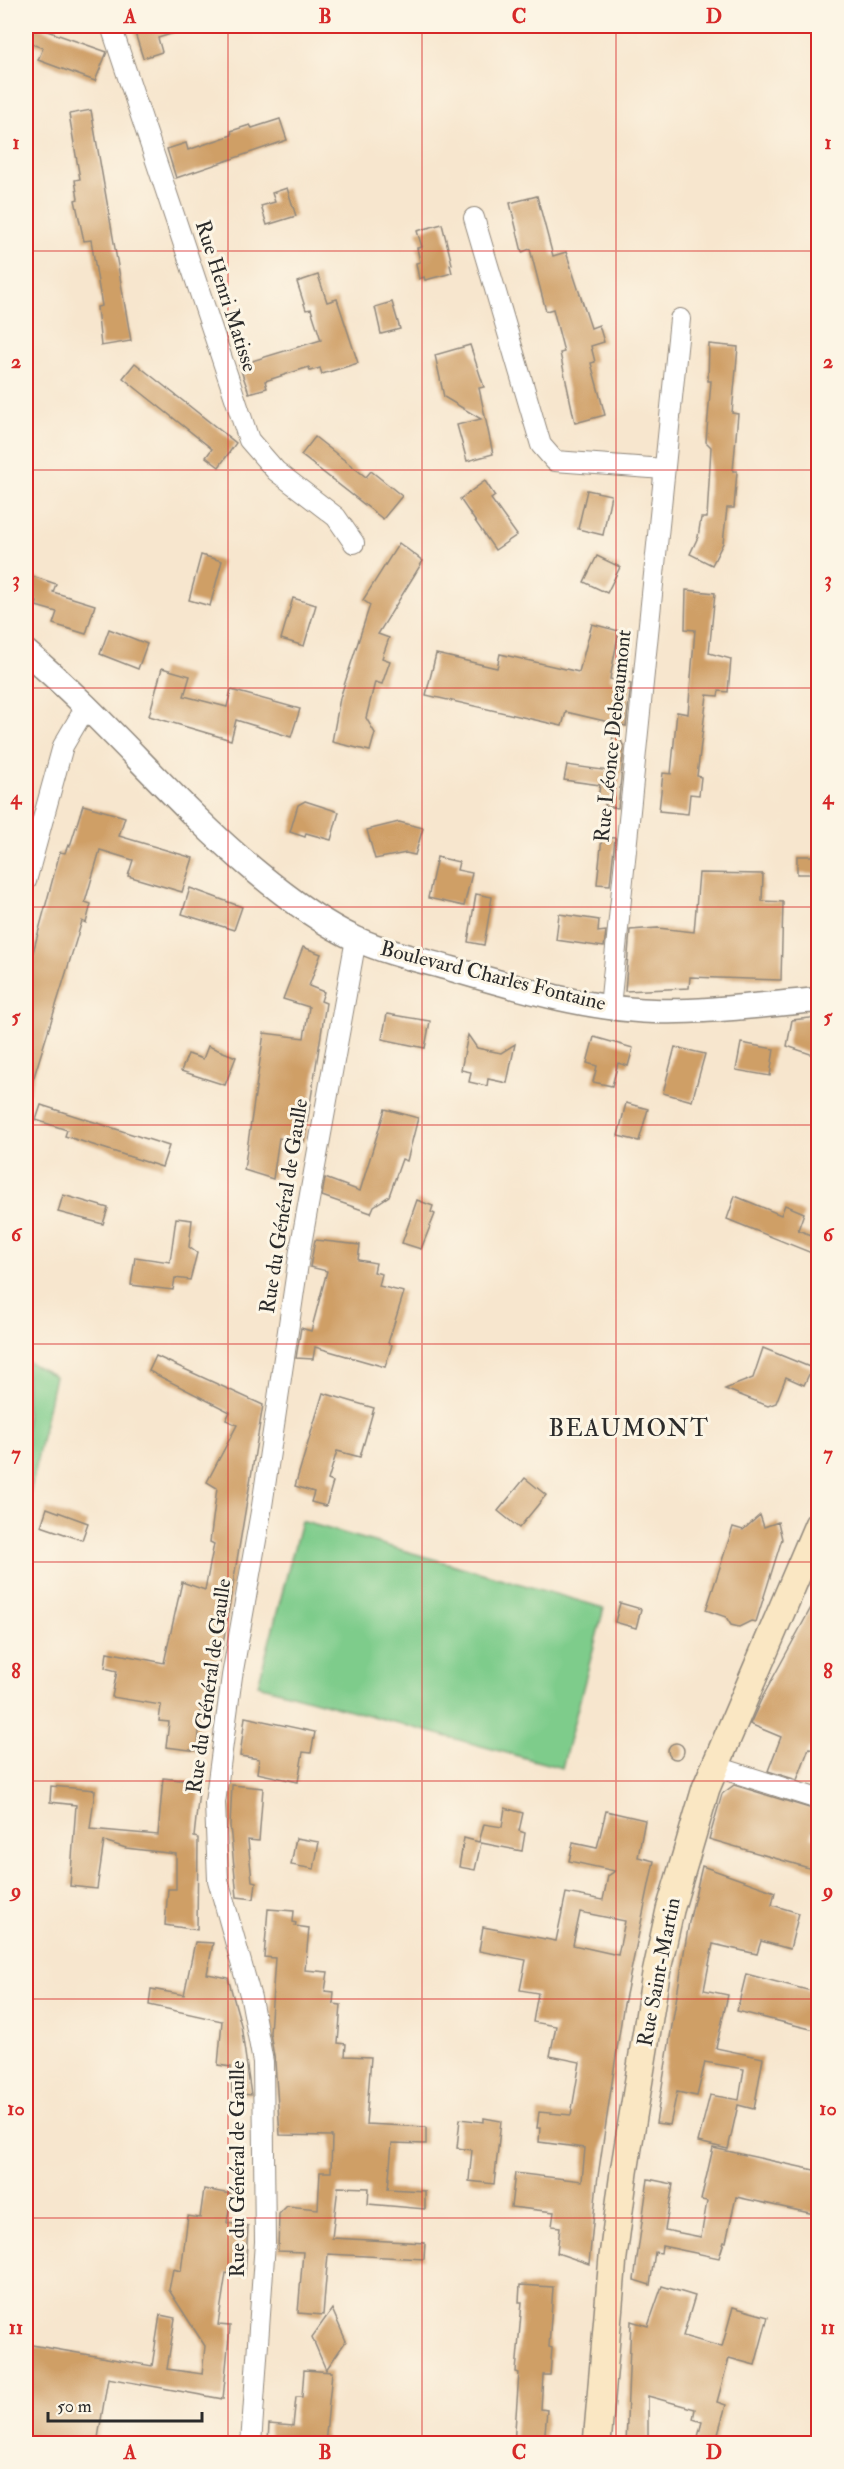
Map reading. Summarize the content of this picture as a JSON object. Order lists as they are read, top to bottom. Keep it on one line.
{"streets":{"main road":["Rue Saint-Martin"],"street":["Rue Henri Matisse","Rue Léonce Debeaumont","Boulevard Charles Fontaine","Rue du Général de Gaulle"]},"crossings":[["Rue Léonce Debeaumont","Boulevard Charles Fontaine"],["Boulevard Charles Fontaine","Rue du Général de Gaulle"]],"districts":["BEAUMONT"],"scale_bar":"50 m","grid":{"columns":["A","B","C","D"],"rows":["1","2","3","4","5","6","7","8","9","10","11"]}}
